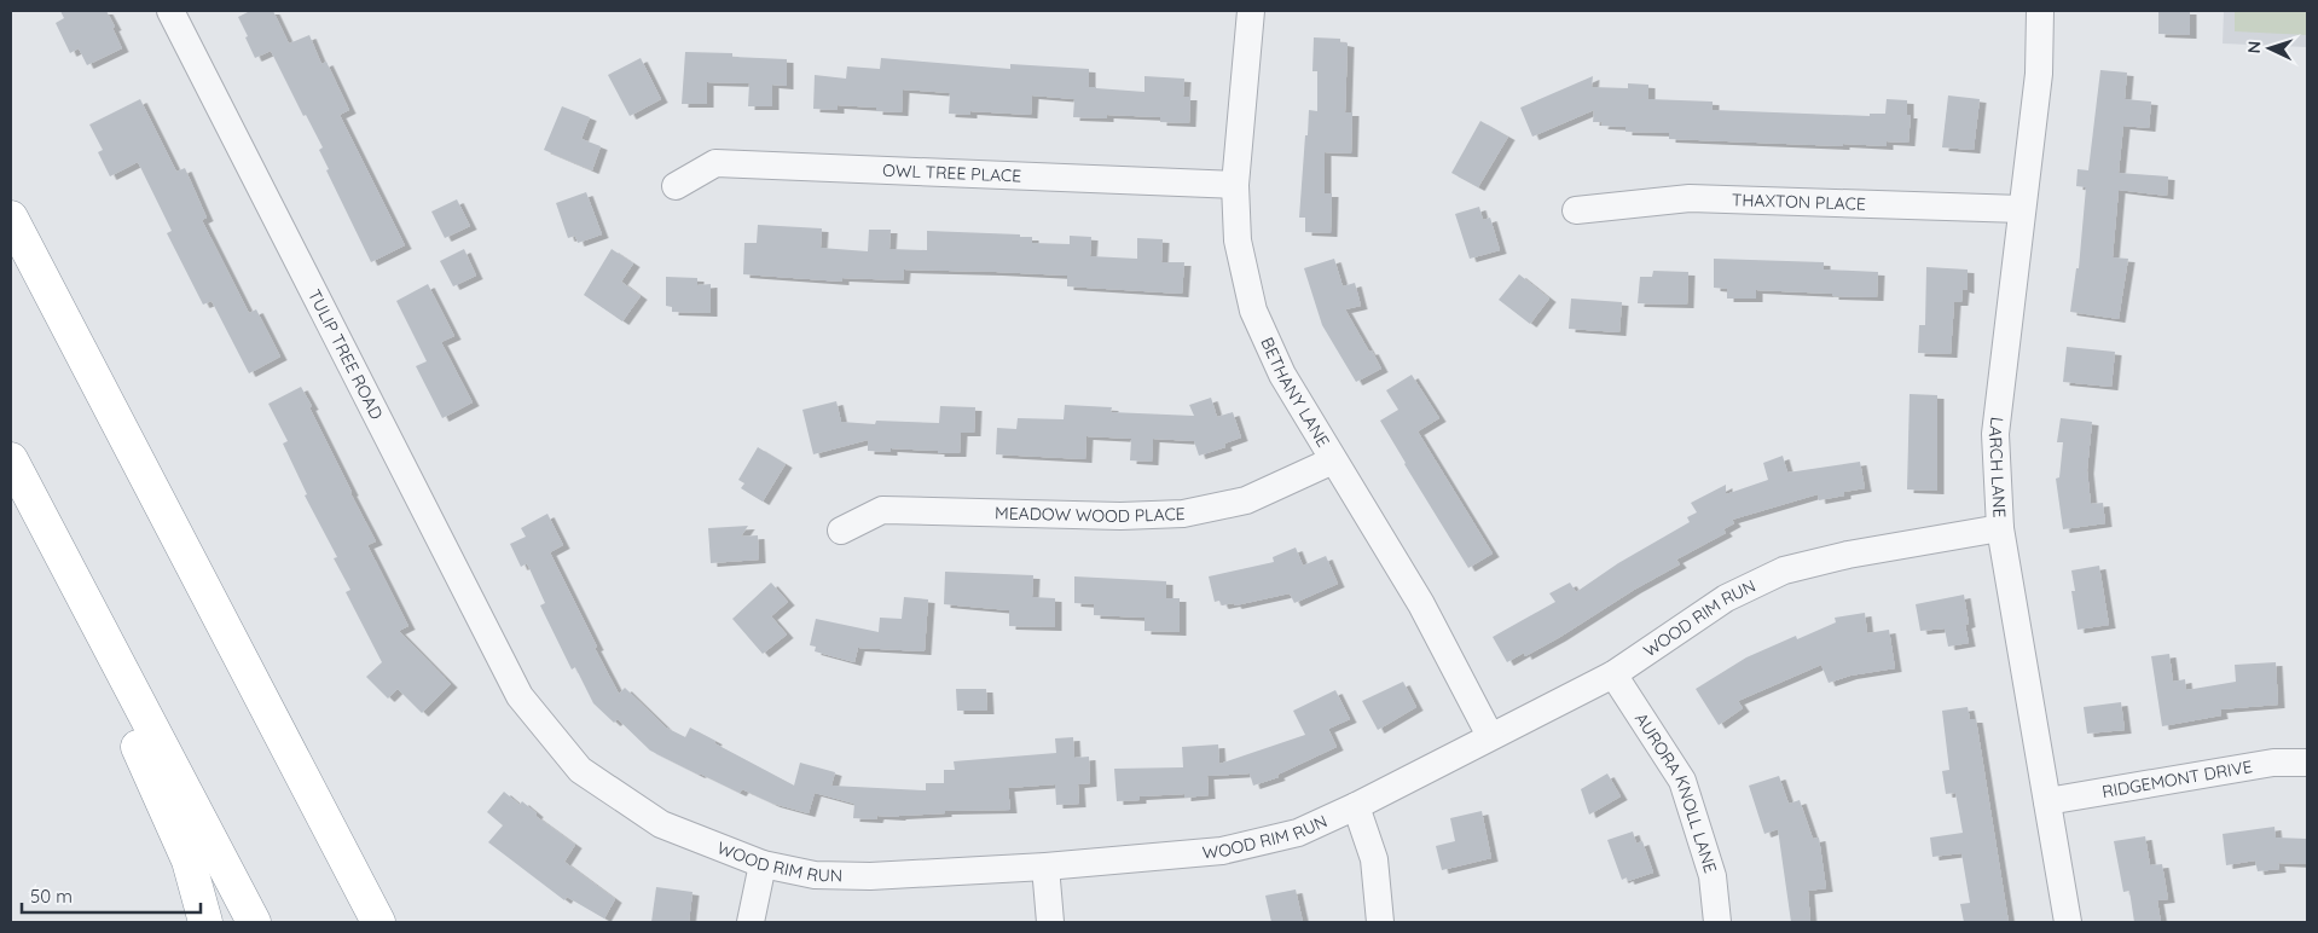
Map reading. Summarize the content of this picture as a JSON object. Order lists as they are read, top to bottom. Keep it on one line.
{"streets":{"street":["OWL TREE PLACE","THAXTON PLACE","TULIP TREE ROAD","BETHANY LANE","LARCH LANE","MEADOW WOOD PLACE","WOOD RIM RUN","RIDGEMONT DRIVE","AURORA KNOLL LANE"]},"crossings":[["OWL TREE PLACE","BETHANY LANE"],["THAXTON PLACE","LARCH LANE"],["TULIP TREE ROAD","WOOD RIM RUN"],["BETHANY LANE","MEADOW WOOD PLACE"],["BETHANY LANE","WOOD RIM RUN"],["LARCH LANE","WOOD RIM RUN"],["LARCH LANE","RIDGEMONT DRIVE"],["WOOD RIM RUN","AURORA KNOLL LANE"]],"scale_bar":"50 m","north":"left"}
